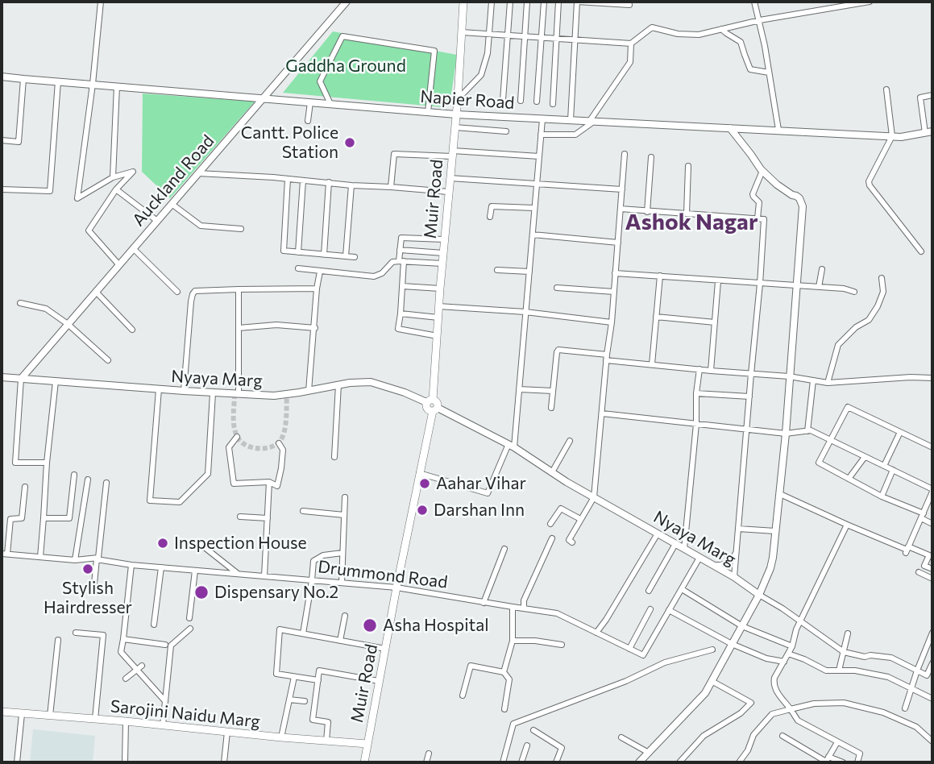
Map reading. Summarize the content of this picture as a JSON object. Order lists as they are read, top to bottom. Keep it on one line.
{"streets":{"main road":["Muir Road","Sarojini Naidu Marg"],"street":["Napier Road","Auckland Road","Nyaya Marg","Drummond Road"]},"crossings":[["Napier Road","Auckland Road"],["Napier Road","Muir Road"],["Auckland Road","Nyaya Marg"],["Muir Road","Nyaya Marg"],["Muir Road","Drummond Road"],["Muir Road","Sarojini Naidu Marg"]],"districts":["Ashok Nagar"],"parks":["Gaddha Ground"],"places":["Cantt. Police Station","Aahar Vihar","Darshan Inn","Inspection House","Stylish Hairdresser","Dispensary No.2","Asha Hospital"]}
